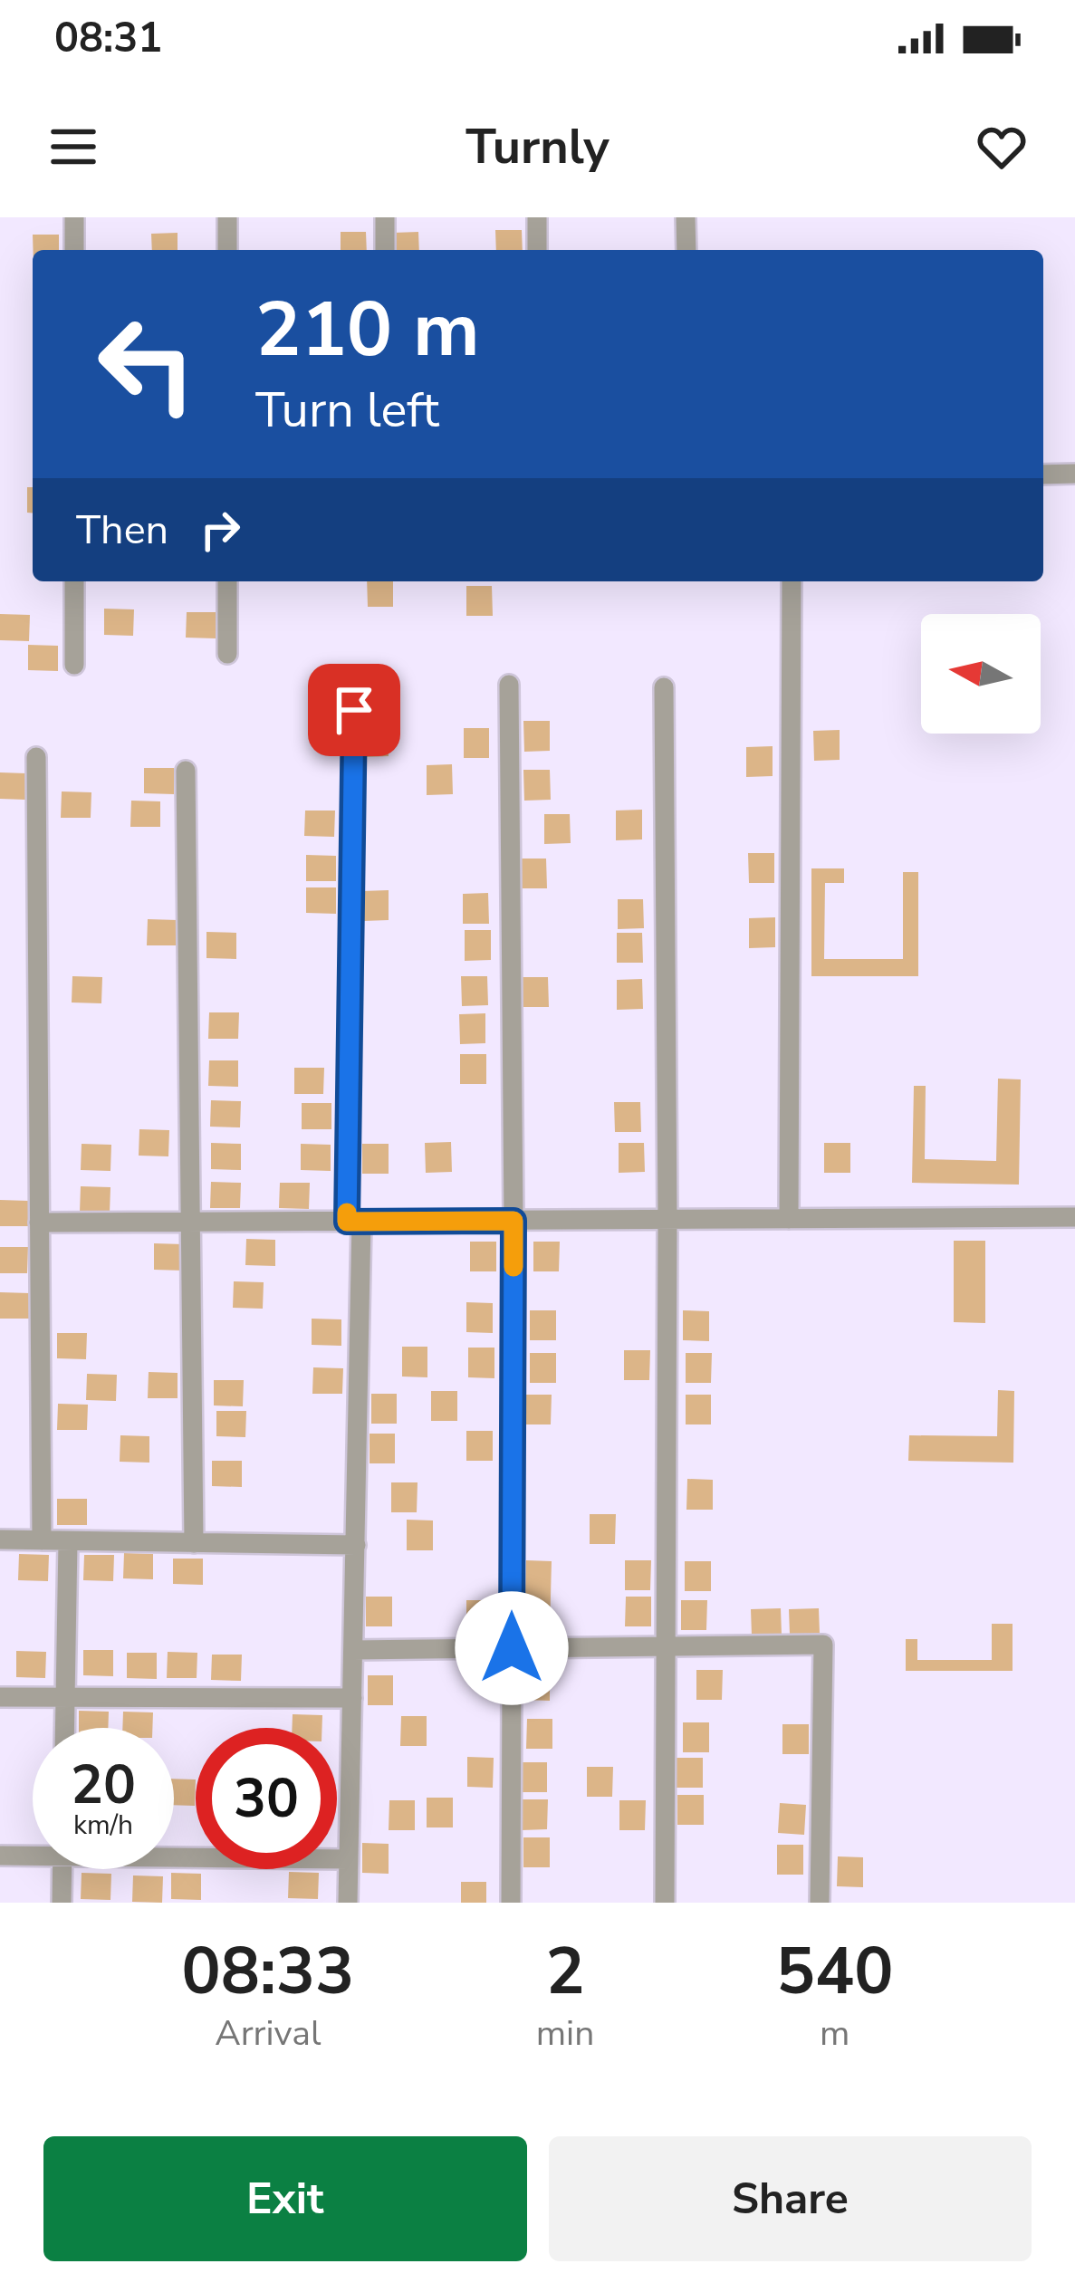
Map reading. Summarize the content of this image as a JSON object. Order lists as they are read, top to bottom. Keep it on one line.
{"north":"left","page":{"status":"08:31","header":"Turnly","turn":["210 m","Turn left"],"then":"Then","speed":"20 km/h","limit":"30","eta":["08:33","Arrival","2","min","540","m"],"buttons":["Exit","Share"]}}
